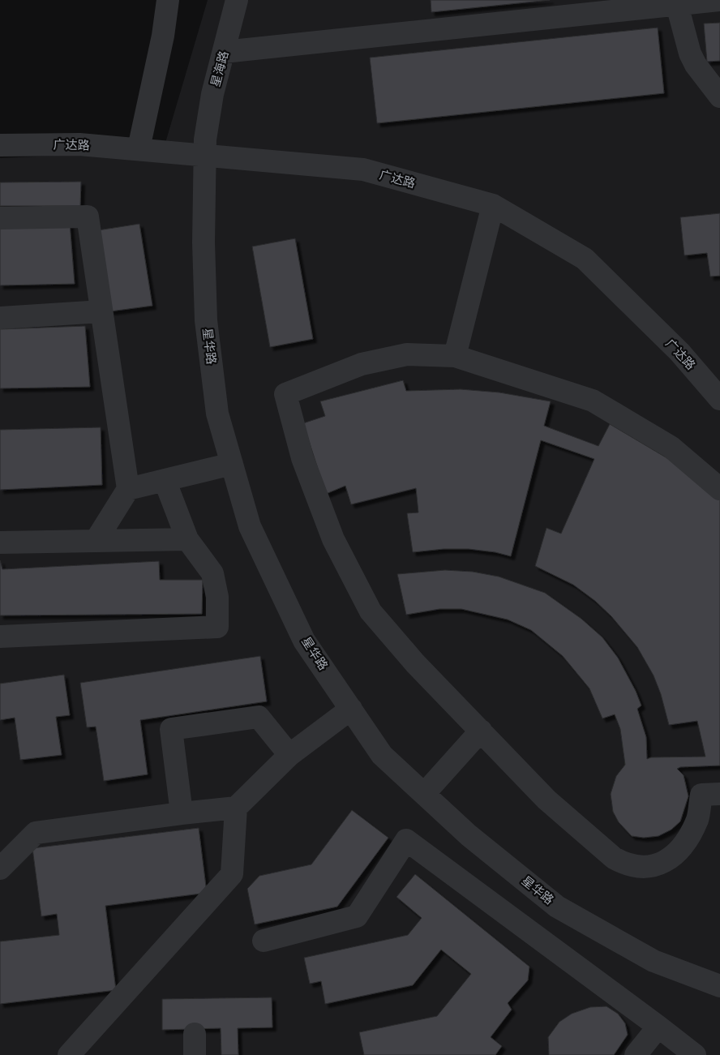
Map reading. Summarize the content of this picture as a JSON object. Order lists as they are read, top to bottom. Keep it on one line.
{"streets":{"street":["星海路","广达路","星华路"]},"crossings":[["星海路","广达路"],["星海路","星华路"],["广达路","星华路"]]}
